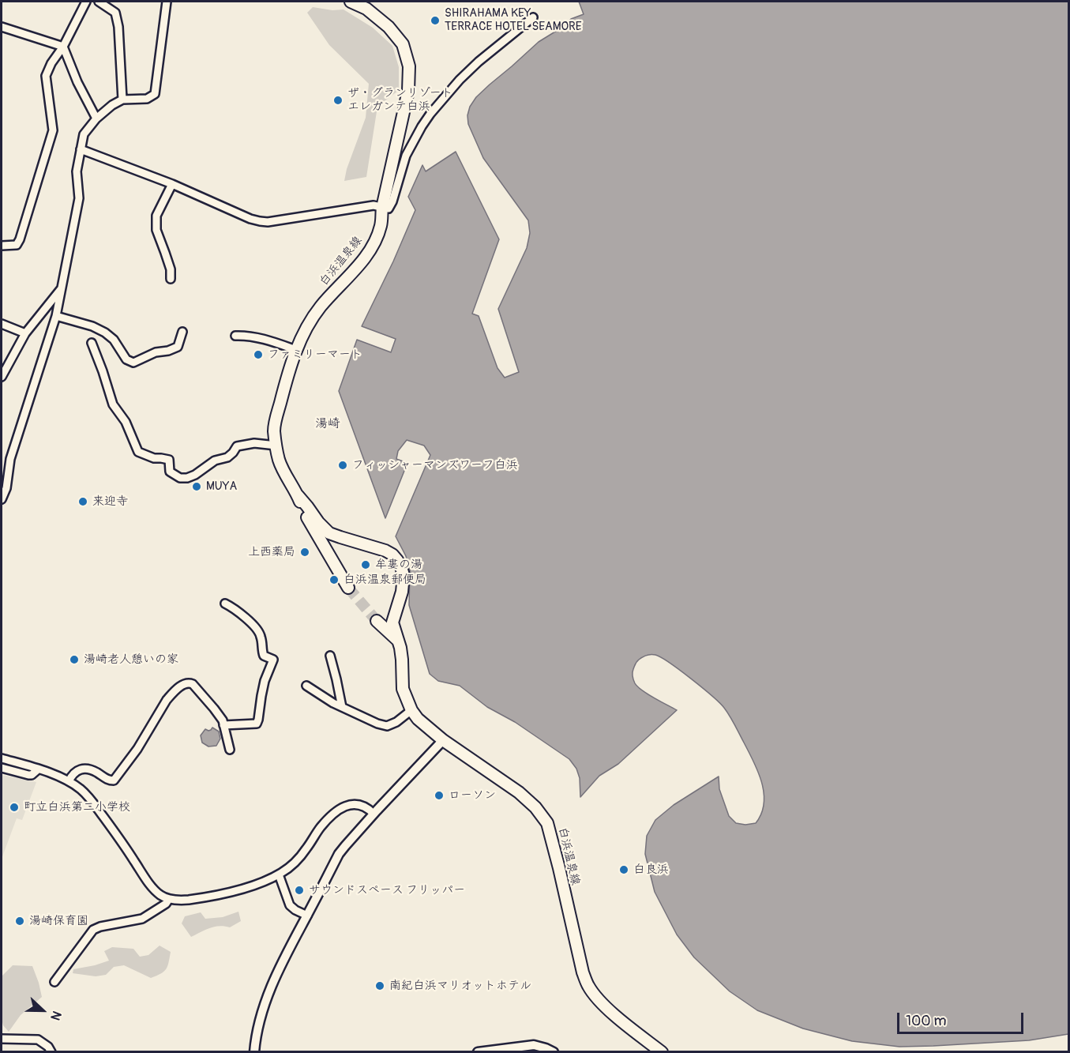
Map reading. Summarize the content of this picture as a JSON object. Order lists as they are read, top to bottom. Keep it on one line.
{"streets":{"main road":["白浜温泉線"]},"districts":["湯崎"],"places":["SHIRAHAMA KEY TERRACE HOTEL SEAMORE","ザ・グランリゾート エレガンテ白浜","ファミリーマート","フィッシャーマンズワーフ白浜","MUYA","来迎寺","上西薬局","牟婁の湯","白浜温泉郵便局","湯崎老人憩いの家","ローソン","町立白浜第二小学校","白良浜","サウンドスペース フリッパー","湯崎保育園","南紀白浜マリオットホテル"],"scale_bar":"100 m","north":"right"}
